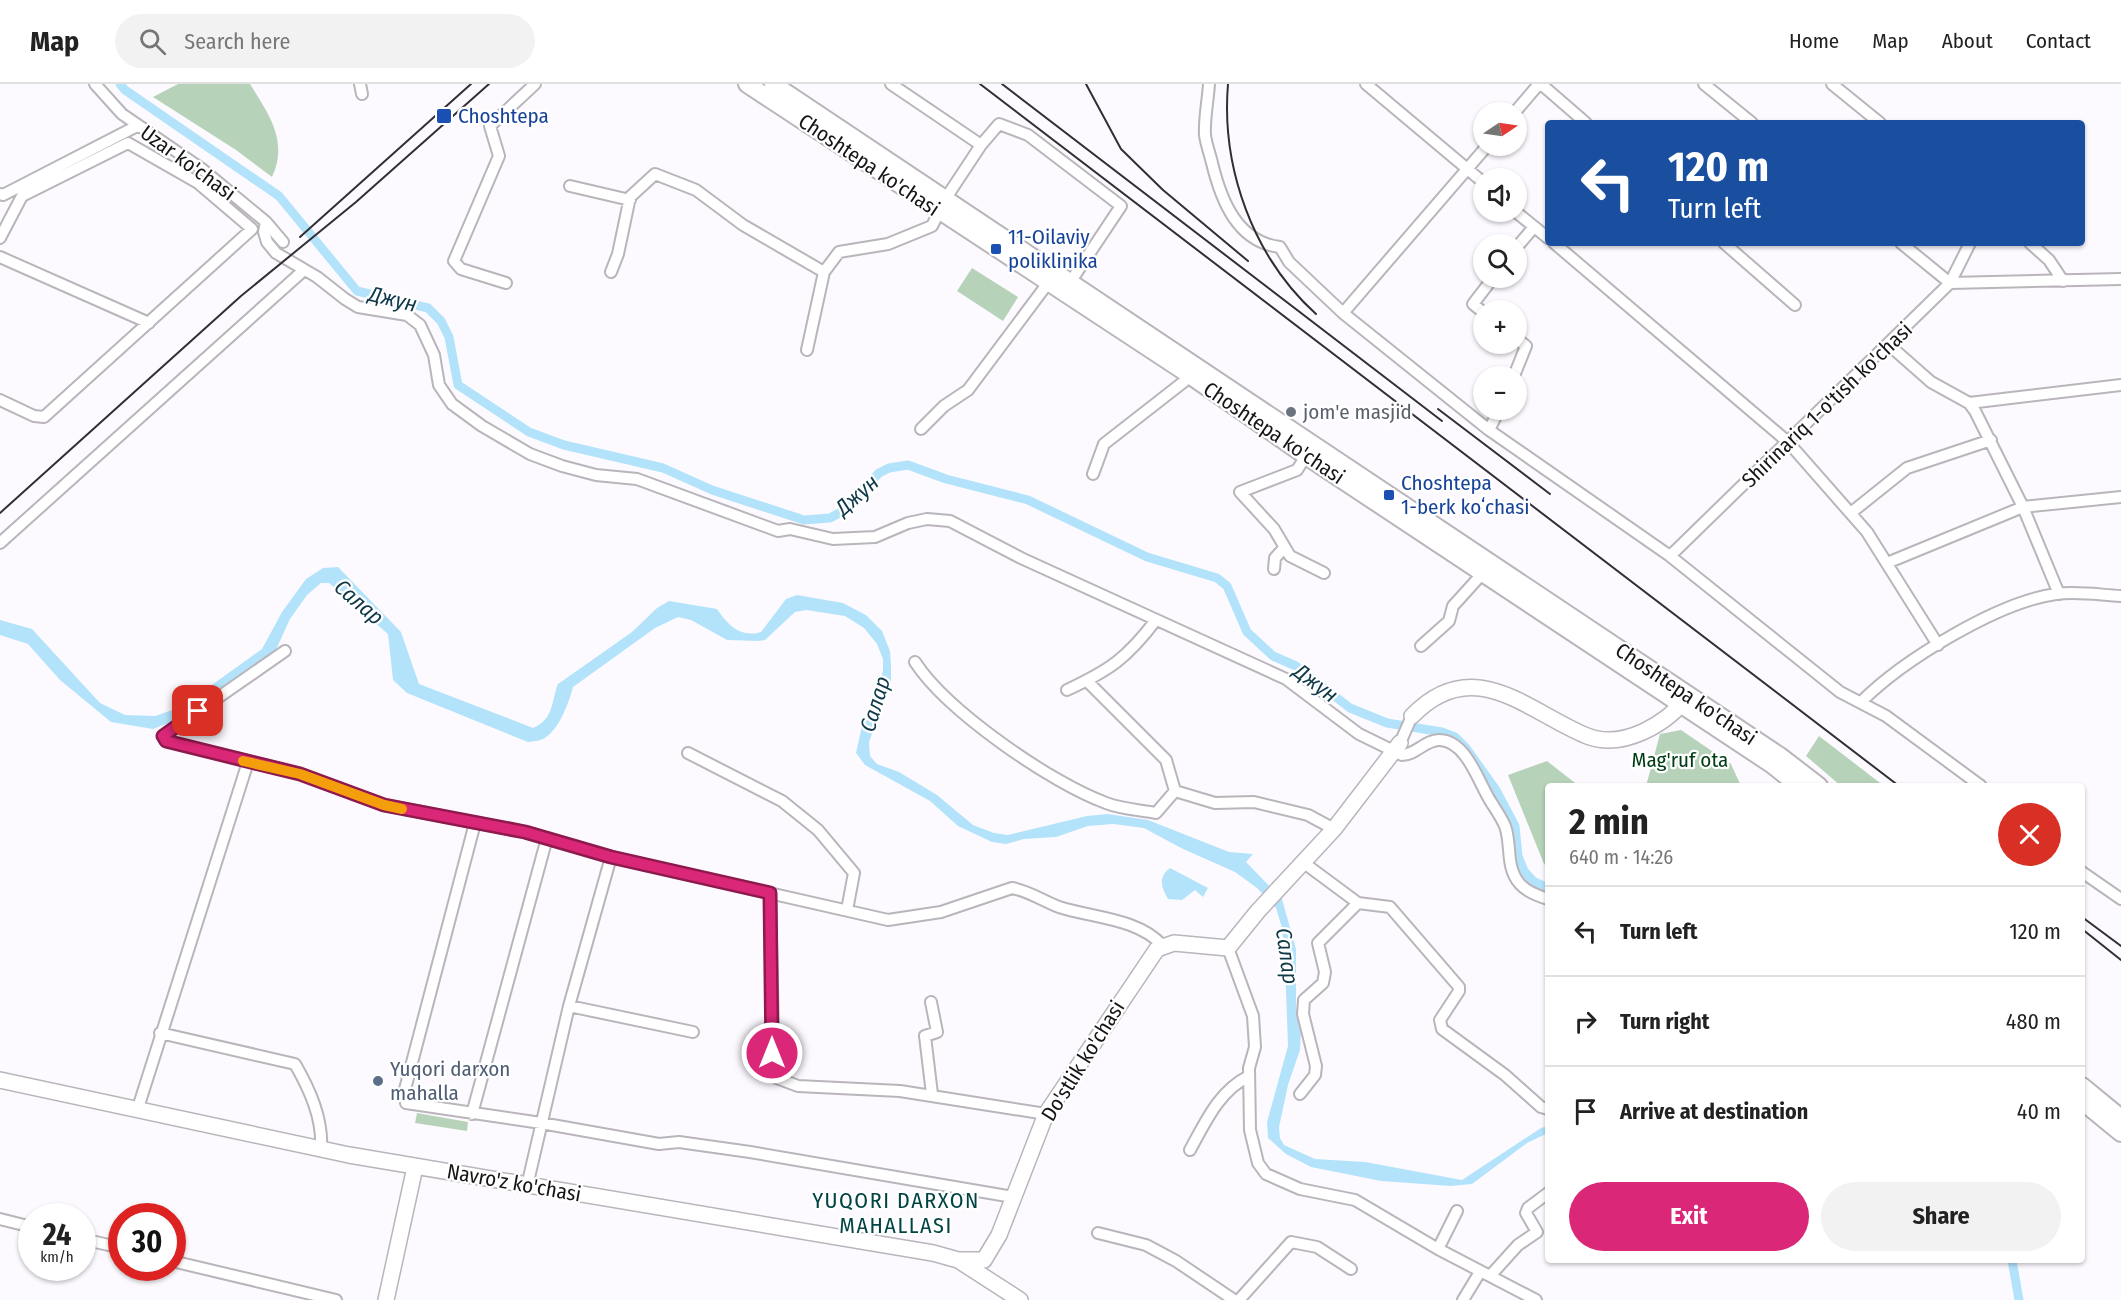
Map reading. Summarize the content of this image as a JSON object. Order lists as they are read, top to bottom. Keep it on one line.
{"streets":{"main road":["Choshtepa ko'chasi"],"street":["Uzar ko'chasi","Shirinariq 1-o'tish ko'chasi","Do'stlik ko'chasi","Navro'z ko'chasi"]},"crossings":[["Do'stlik ko'chasi","Navro'z ko'chasi"]],"districts":["YUQORI DARXON MAHALLASI"],"water":["Джун","Салар"],"parks":["Mag'ruf ota"],"places":{"transit":["Choshtepa","11-Oilaviy poliklinika","Choshtepa 1-berk koʻchasi"],"other":["jom'e masjid","Yuqori darxon mahalla"]},"north":"right","page":{"header":"Map","search":"Search here","nav":["Home","Map","About","Contact"],"map_buttons":["+","−"],"turn":["120 m","Turn left"],"heading":["2 min","640 m · 14:26"],"list":[{"name":"Turn left","value":"120 m"},{"name":"Turn right","value":"480 m"},{"name":"Arrive at destination","value":"40 m"}],"buttons":["Exit","Share"],"speed":"24 km/h","limit":"30"}}
